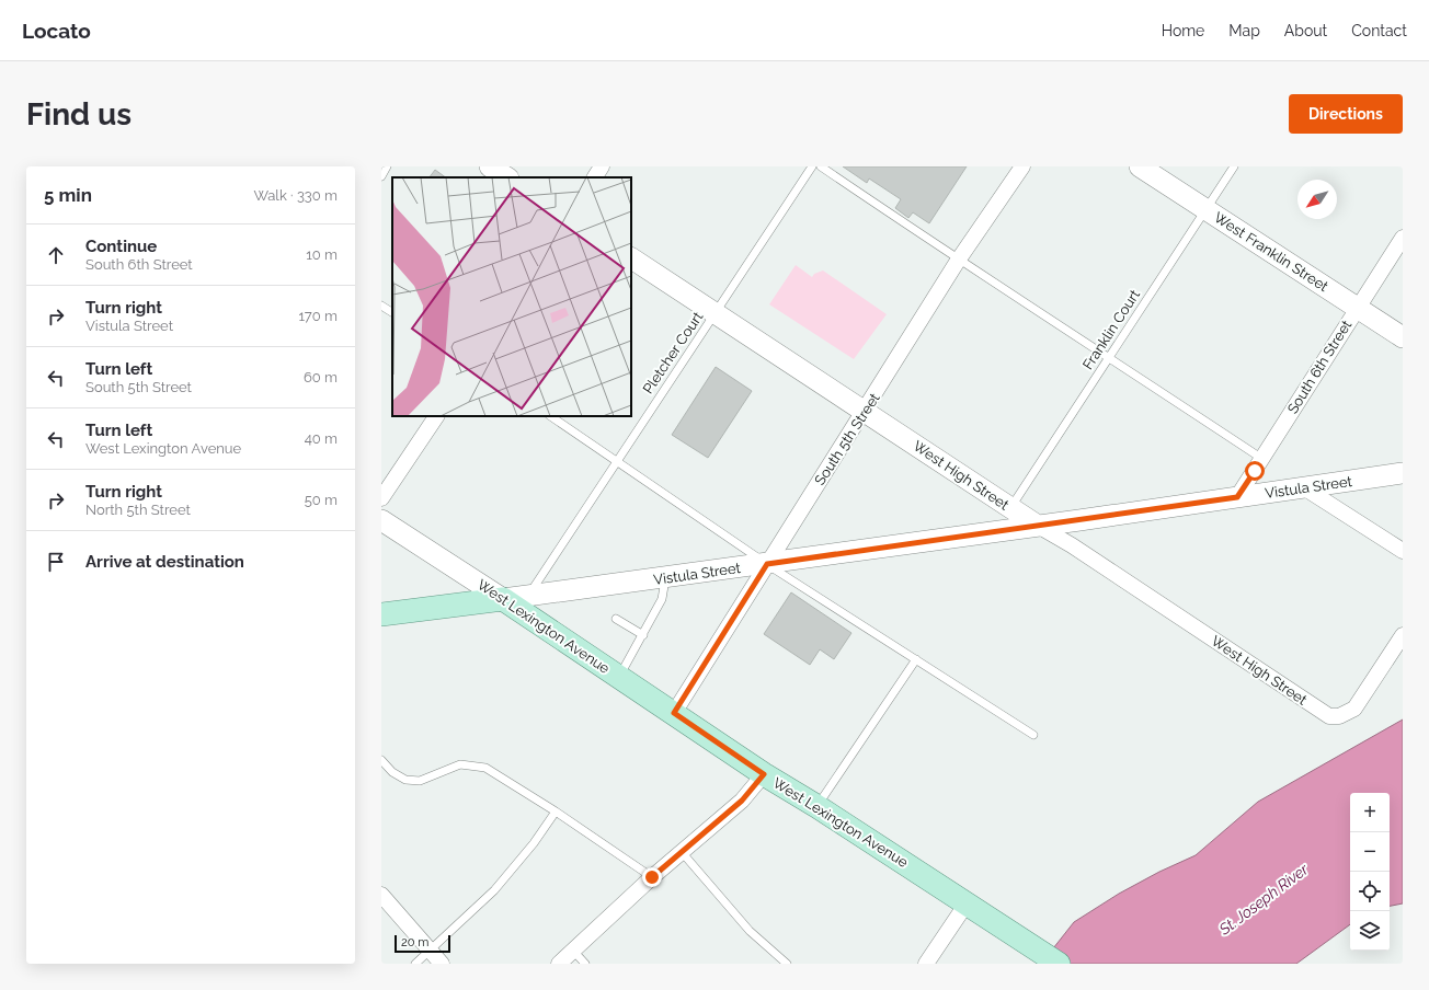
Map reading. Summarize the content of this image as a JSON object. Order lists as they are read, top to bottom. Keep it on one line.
{"streets":{"main road":["Vistula Street","West Lexington Avenue"],"street":["West Franklin Street","South 6th Street","South 5th Street","West High Street"],"lane":["Franklin Court","Pletcher Court"]},"crossings":[["West Franklin Street","Franklin Court"],["West Franklin Street","South 6th Street"],["Franklin Court","West High Street"],["Pletcher Court","West High Street"],["Pletcher Court","Vistula Street"],["South 6th Street","Vistula Street"],["South 5th Street","West High Street"],["South 5th Street","Vistula Street"],["South 5th Street","West Lexington Avenue"],["West High Street","Vistula Street"],["Vistula Street","West Lexington Avenue"]],"water":["St. Joseph River"],"scale_bar":"20 m","north":"bottom left","page":{"header":"Locato","nav":["Home","Map","About","Contact"],"buttons":"Directions","title":"Find us","heading":["5 min","Walk · 330 m"],"list":[["Continue","South 6th Street","10 m"],["Turn right","Vistula Street","170 m"],["Turn left","South 5th Street","60 m"],["Turn left","West Lexington Avenue","40 m"],["Turn right","North 5th Street","50 m"],"Arrive at destination"],"map_buttons":["+","−"],"scale":"20 m"}}
